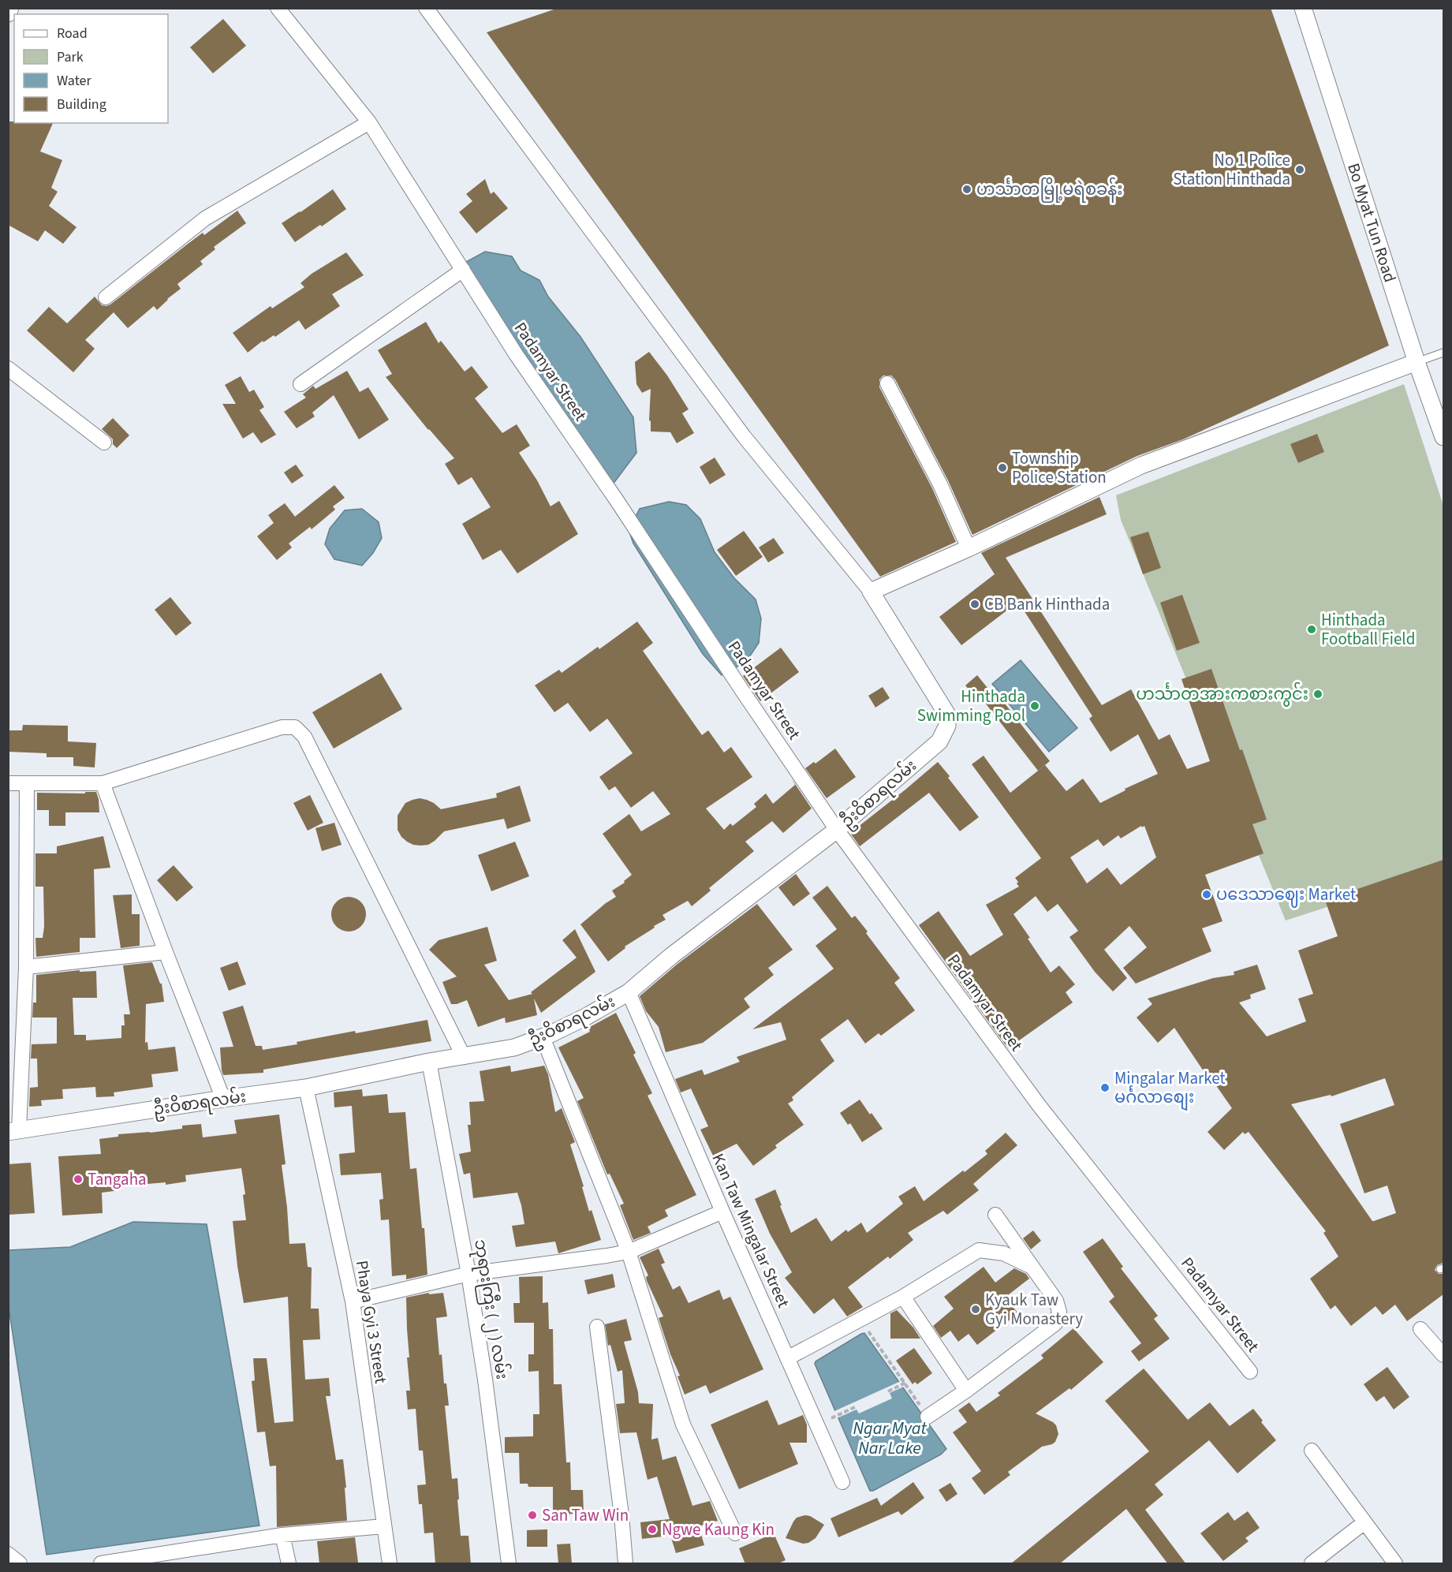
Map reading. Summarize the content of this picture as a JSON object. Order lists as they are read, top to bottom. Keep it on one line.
{"streets":{"street":["Bo Myat Tun Road","Padamyar Street","ဦးဝိစာရလမ်း","Kan Taw Mingalar Street","ဘုရားကြီး ( ၂ ) လမ်း","Phaya Gyi 3 Street"]},"crossings":[["Padamyar Street","ဦးဝိစာရလမ်း"],["ဦးဝိစာရလမ်း","Kan Taw Mingalar Street"],["ဦးဝိစာရလမ်း","ဘုရားကြီး ( ၂ ) လမ်း"],["ဦးဝိစာရလမ်း","Phaya Gyi 3 Street"]],"water":["Ngar Myat Nar Lake"],"places":["No 1 Police Station Hinthada","ဟင်္သာတမြို့မရဲစခန်း","Township Police Station","CB Bank Hinthada","Hinthada Football Field","ဟင်္သာတအားကစားကွင်း","Hinthada Swimming Pool","ပဒေသာဈေး Market","Mingalar Market မင်္ဂလာစျေး","Tangaha","Kyauk Taw Gyi Monastery","San Taw Win","Ngwe Kaung Kin"],"legend":["Road","Park","Water","Building"]}
